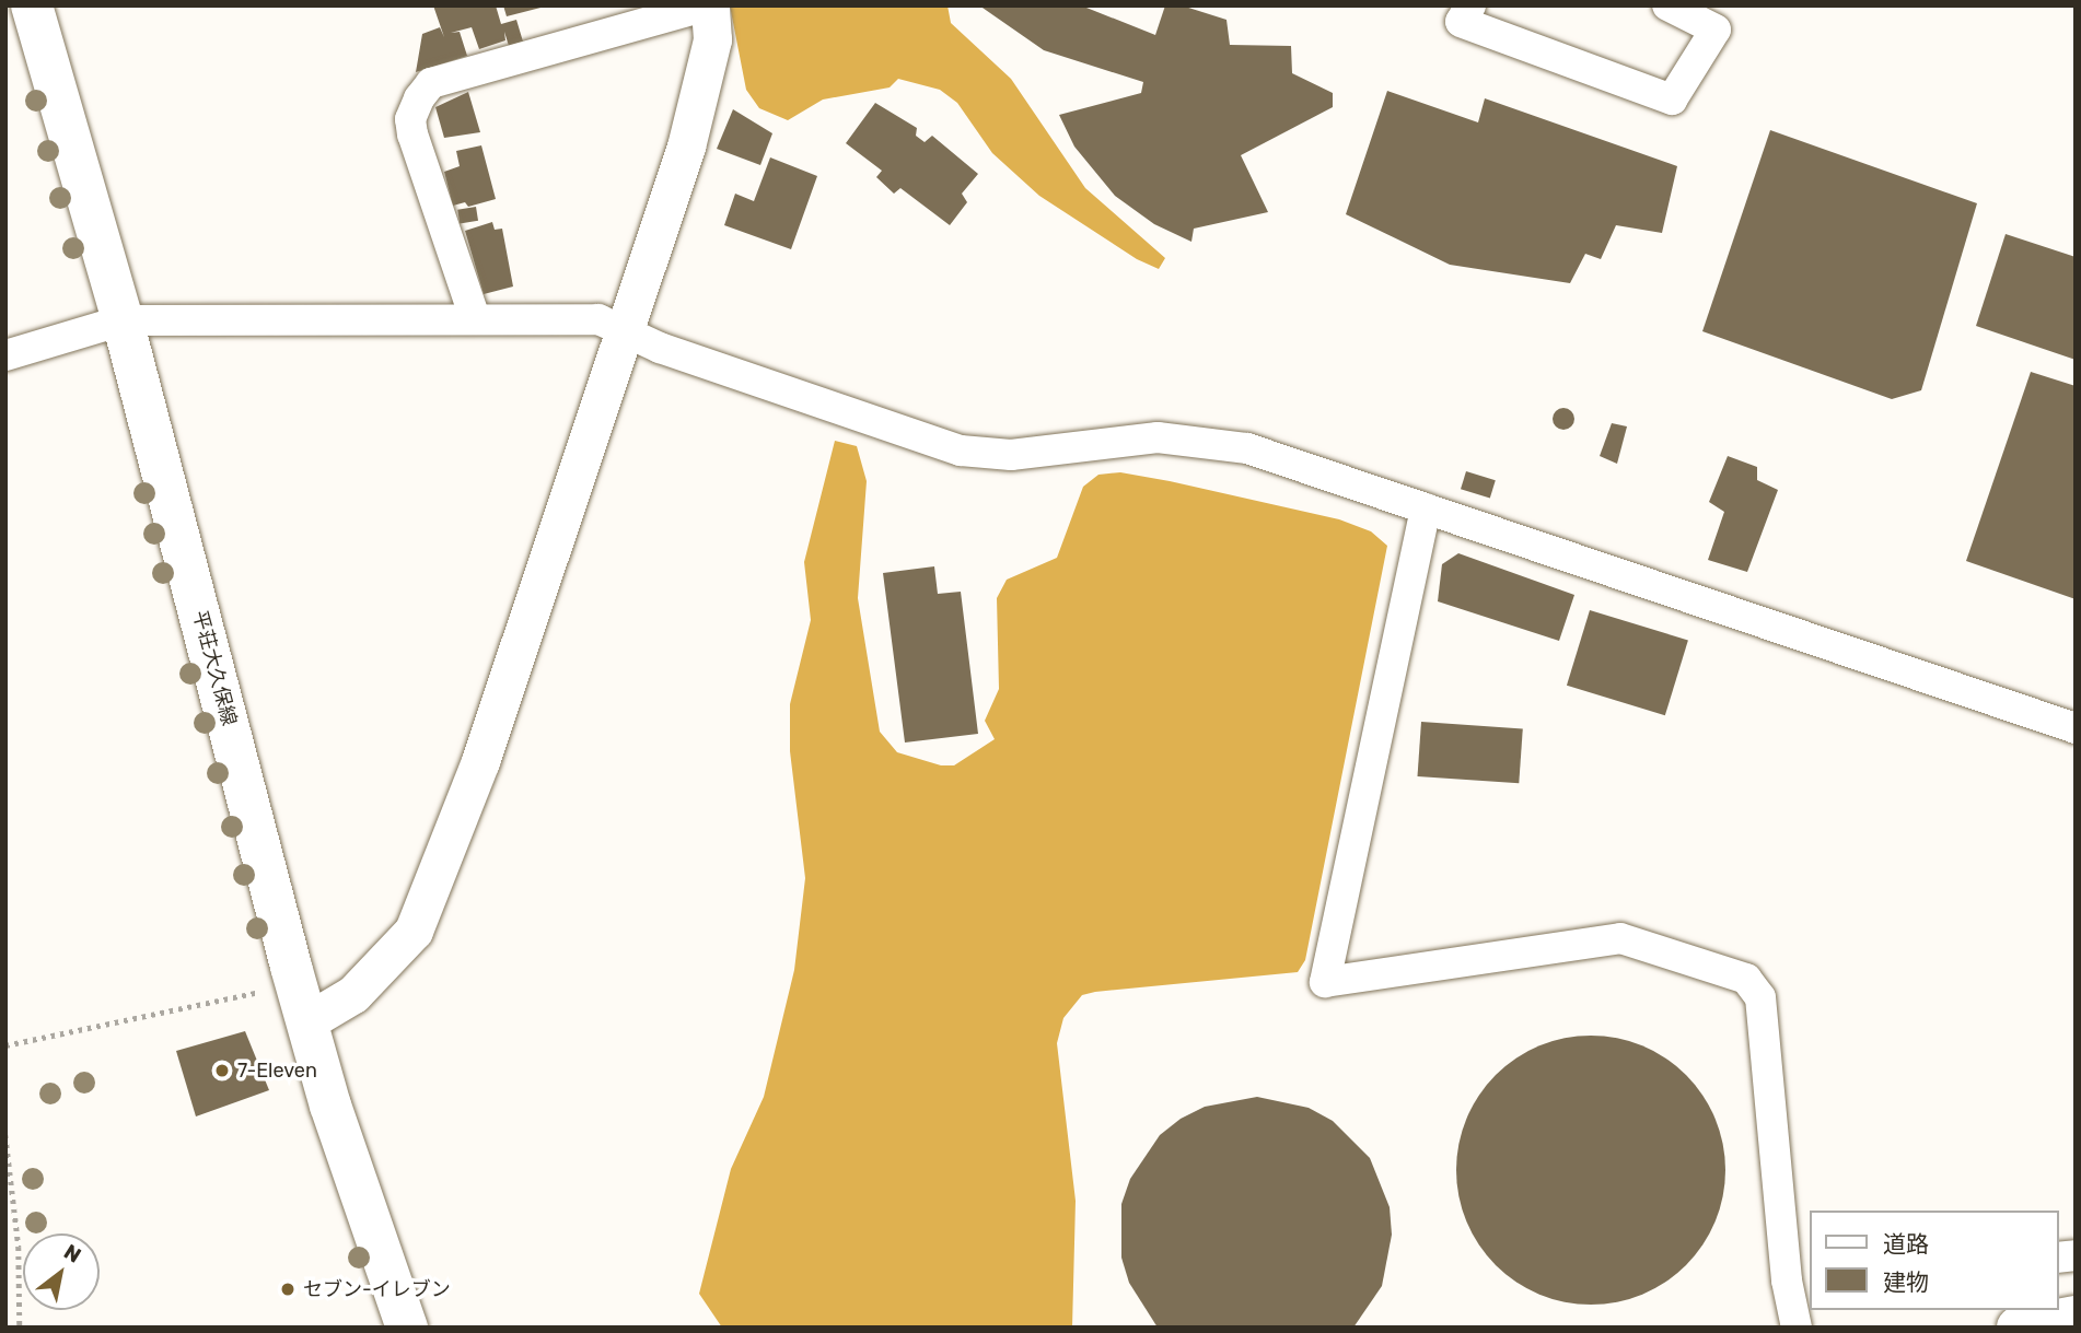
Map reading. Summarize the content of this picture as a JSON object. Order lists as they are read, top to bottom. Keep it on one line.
{"streets":{"main road":["平荘大久保線"]},"places":["7-Eleven","セブン-イレブン"],"legend":["道路","建物"],"north":"top right"}
